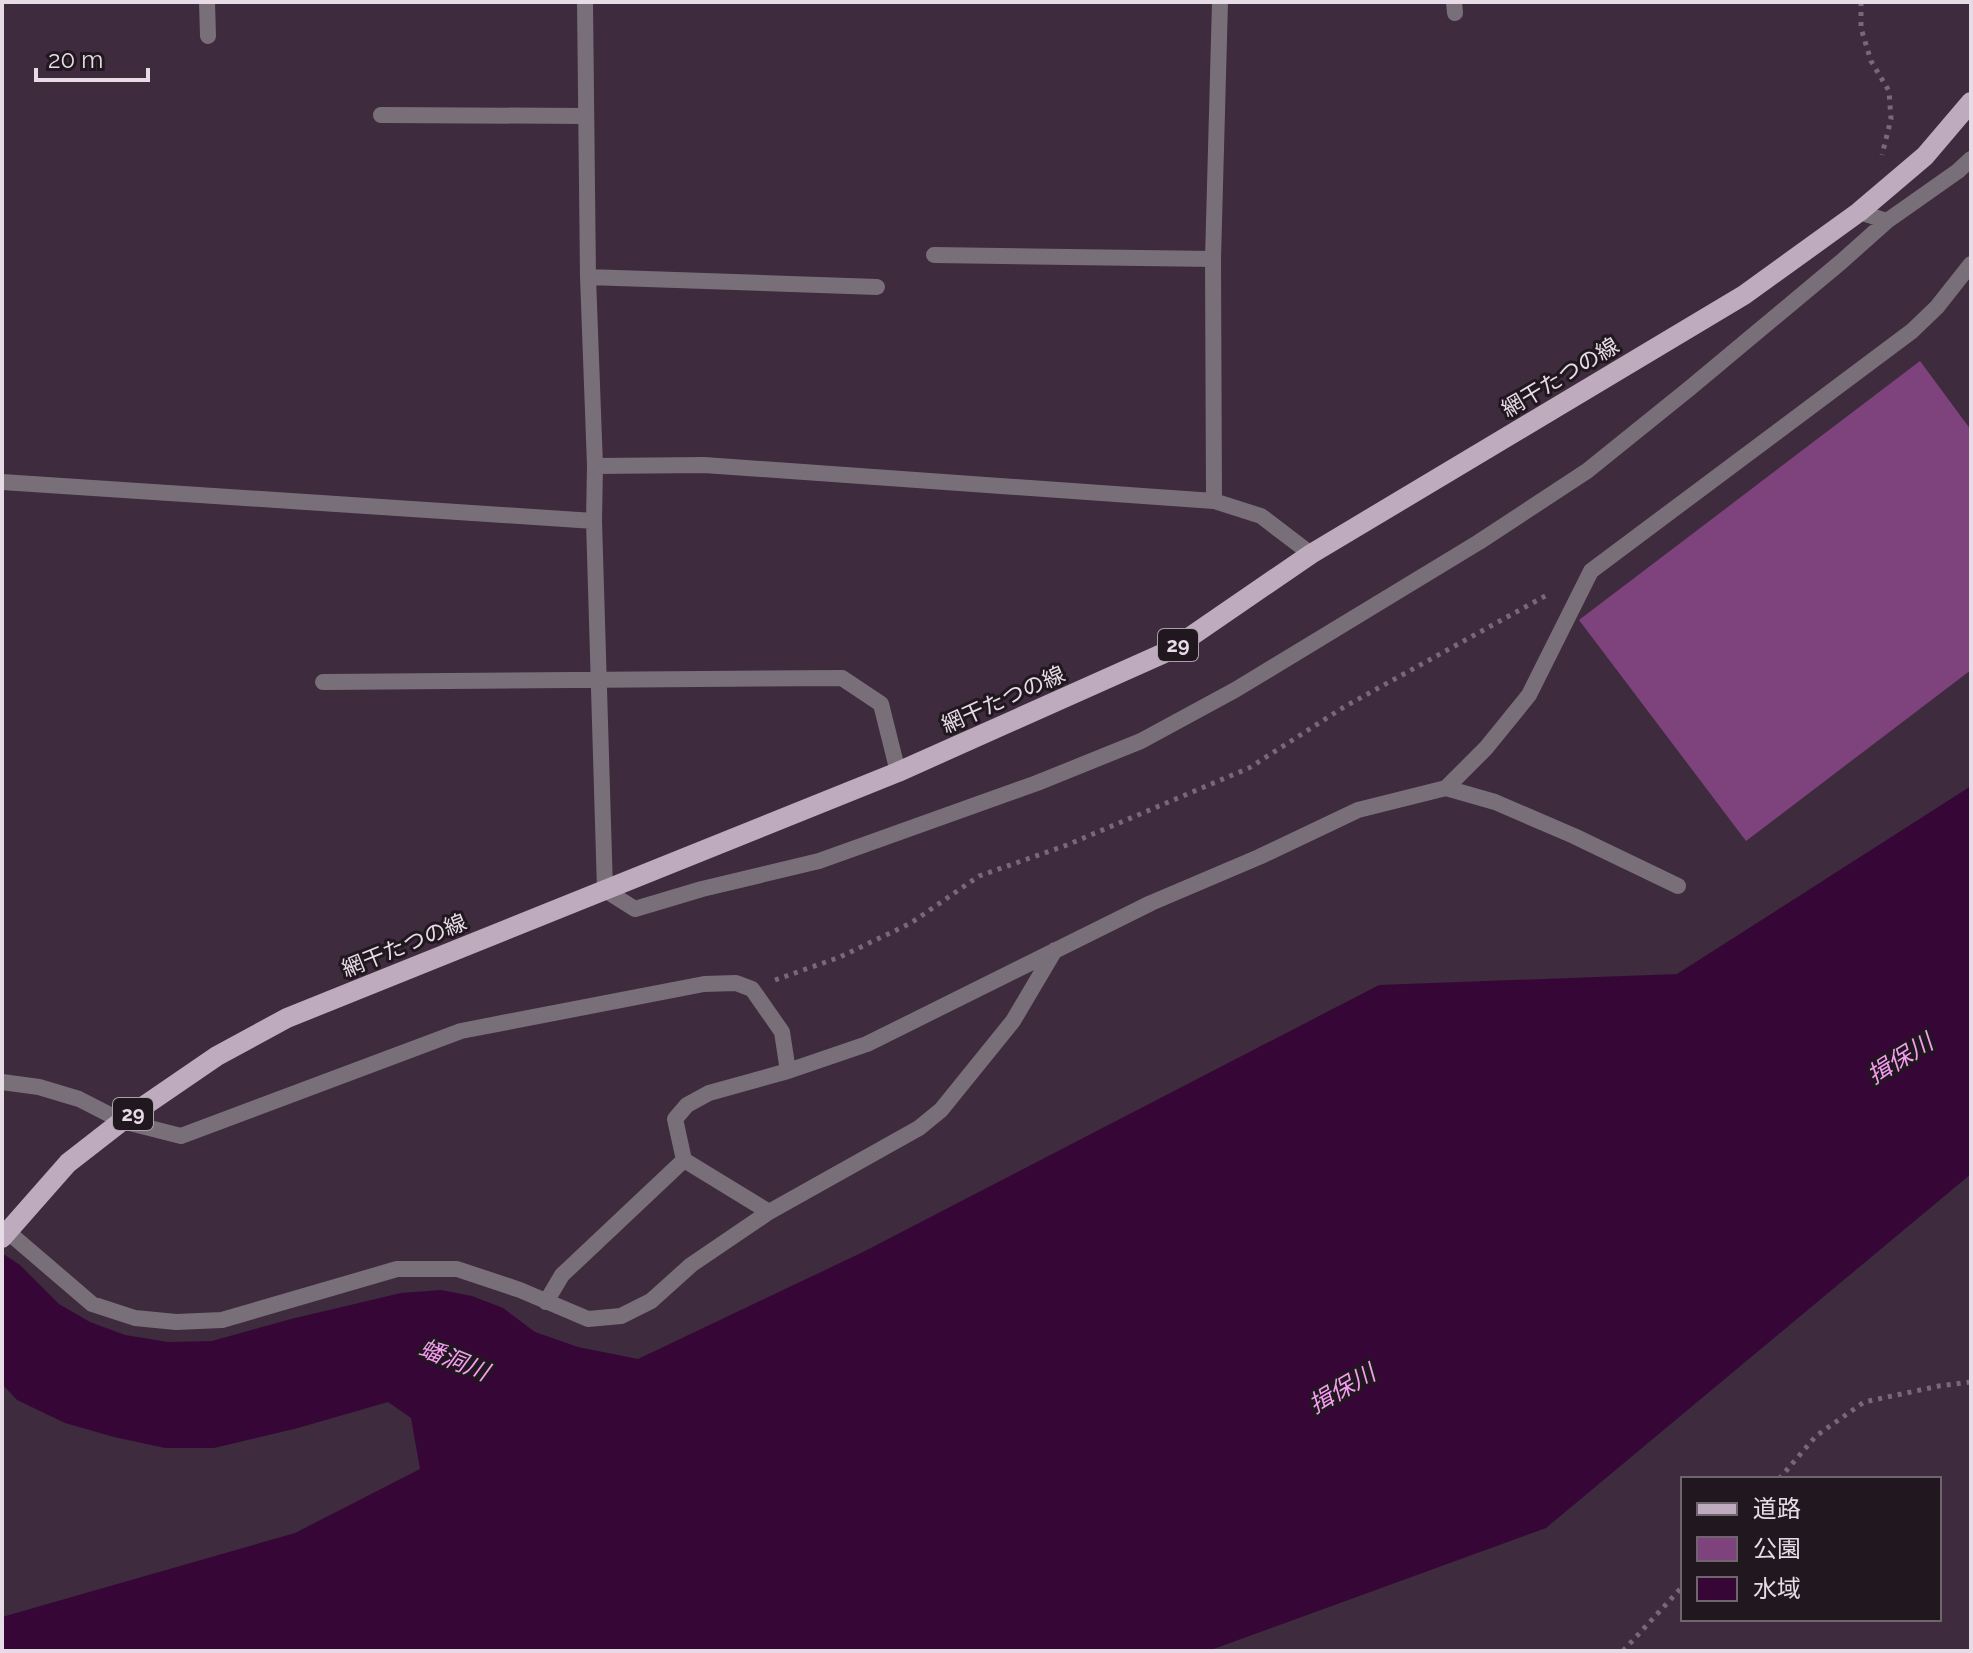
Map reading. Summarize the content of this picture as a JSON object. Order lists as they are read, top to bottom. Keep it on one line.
{"streets":{"main road":["網干たつの線","29"]},"water":["揖保川","蟠洞川"],"legend":["道路","公園","水域"],"scale_bar":"20 m"}
